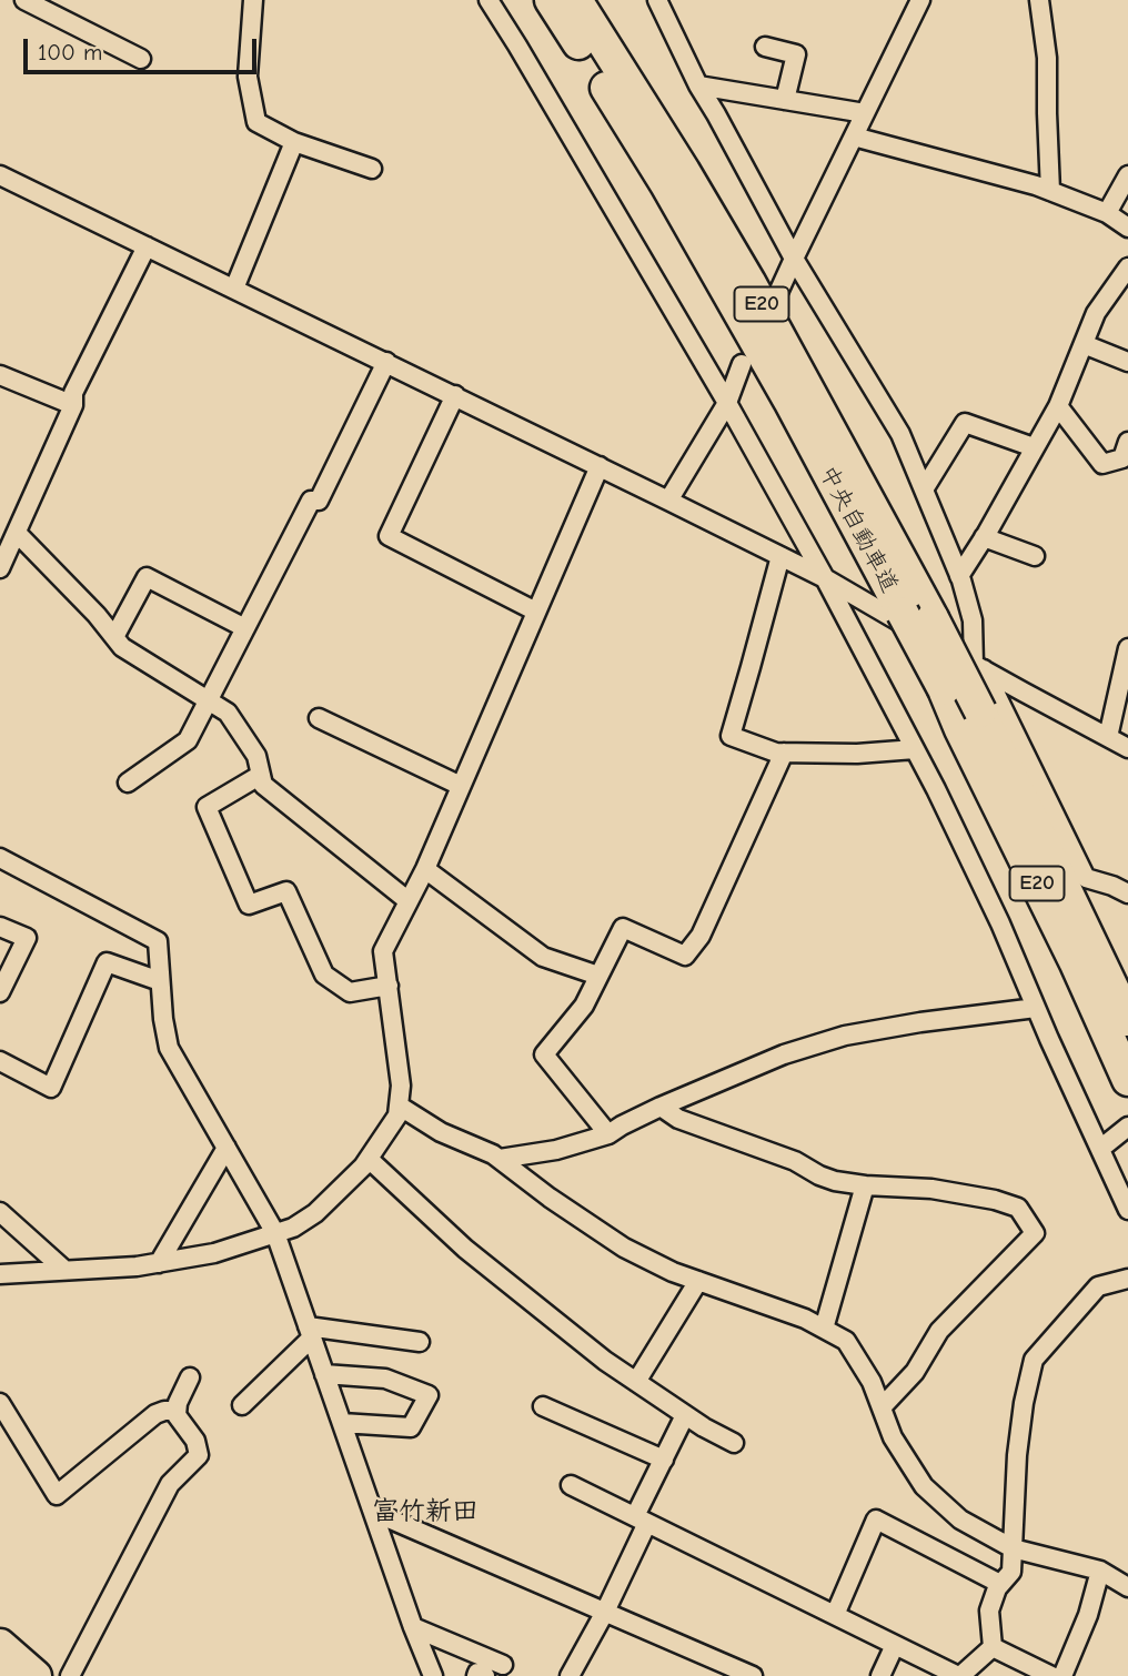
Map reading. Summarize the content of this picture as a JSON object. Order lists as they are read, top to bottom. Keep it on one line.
{"streets":{"highway":["E20","中央自動車道"]},"districts":["富竹新田"],"scale_bar":"100 m"}
